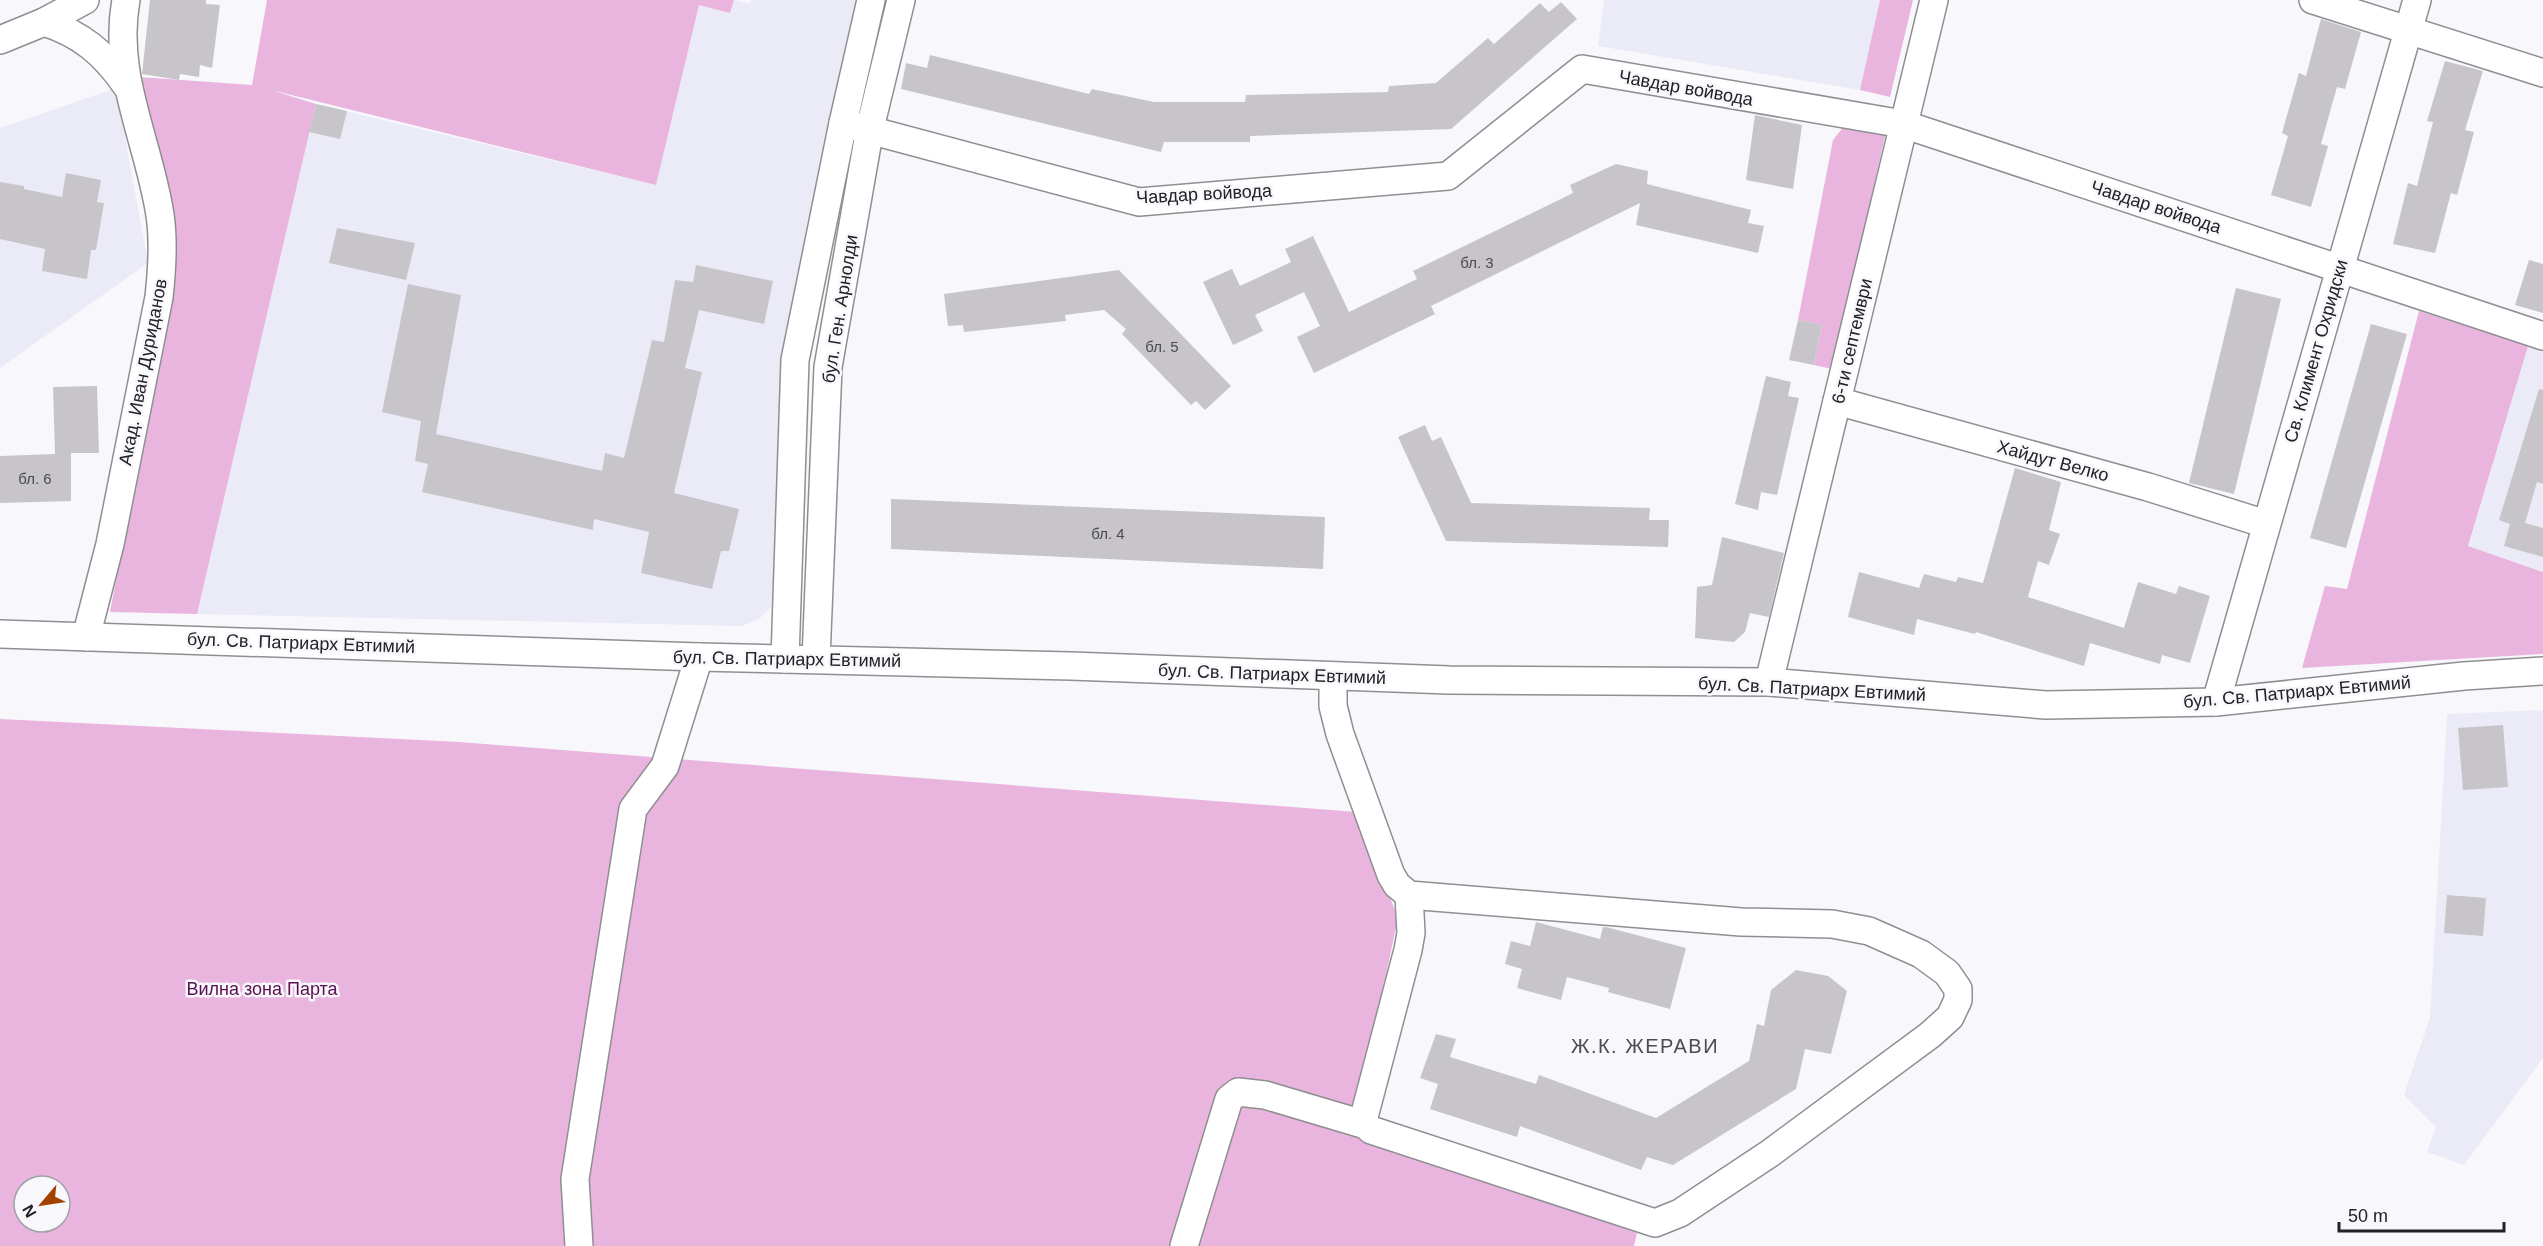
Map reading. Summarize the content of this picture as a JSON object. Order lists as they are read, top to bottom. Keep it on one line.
{"streets":{"street":["Чавдар войвода","бул. Ген. Арнолди","6-ти септември","Св. Климент Охридски","Акад. Иван Дуриданов","Хайдут Велко","бул. Св. Патриарх Евтимий"]},"crossings":[["Чавдар войвода","бул. Ген. Арнолди"],["Чавдар войвода","6-ти септември"],["Чавдар войвода","Св. Климент Охридски"],["бул. Ген. Арнолди","бул. Св. Патриарх Евтимий"],["6-ти септември","Хайдут Велко"],["6-ти септември","бул. Св. Патриарх Евтимий"],["Св. Климент Охридски","Хайдут Велко"],["Св. Климент Охридски","бул. Св. Патриарх Евтимий"],["Акад. Иван Дуриданов","бул. Св. Патриарх Евтимий"]],"districts":["Ж.К. ЖЕРАВИ"],"parks":["Вилна зона Парта"],"house_numbers":["бл. 3","бл. 5","бл. 6","бл. 4"],"scale_bar":"50 m","north":"bottom left"}
